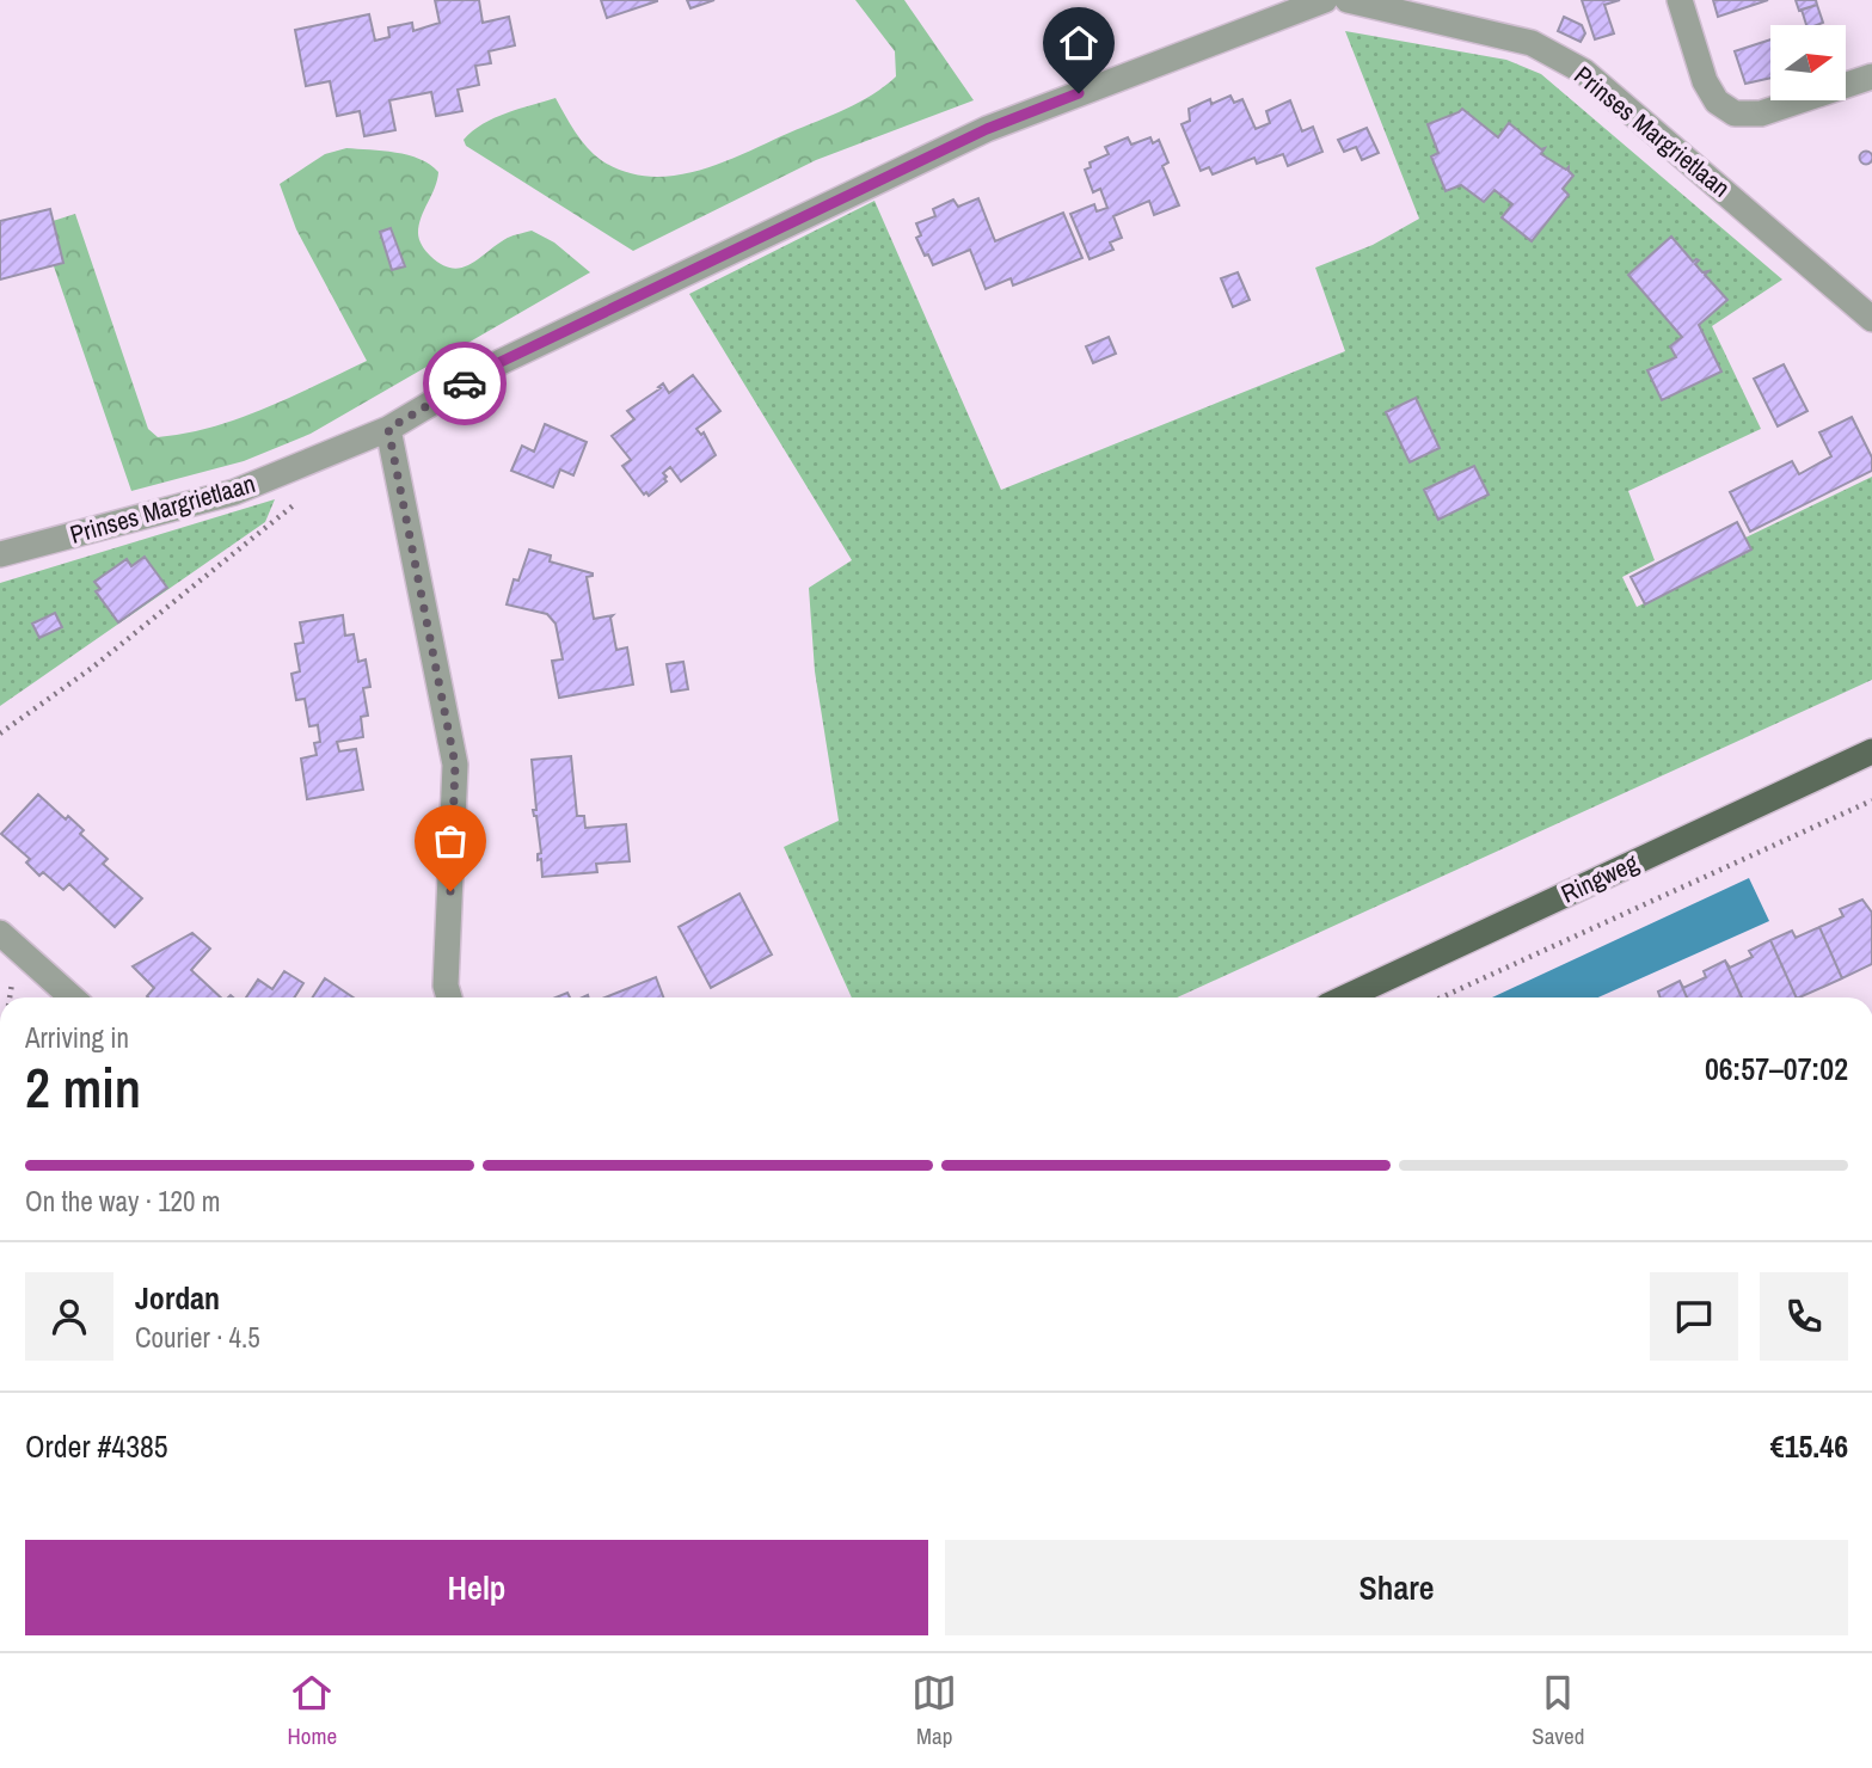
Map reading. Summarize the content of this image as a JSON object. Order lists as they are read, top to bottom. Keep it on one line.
{"streets":{"main road":["Ringweg"],"street":["Prinses Margrietlaan"]},"north":"right","page":{"heading":["2 min","Arriving in","06:57–07:02"],"panel":["Jordan","Courier · 4.5","Order #4385","€15.46"],"bar":"On the way · 120 m","buttons":["Help","Share"],"tabs":["Home","Map","Saved"]}}
